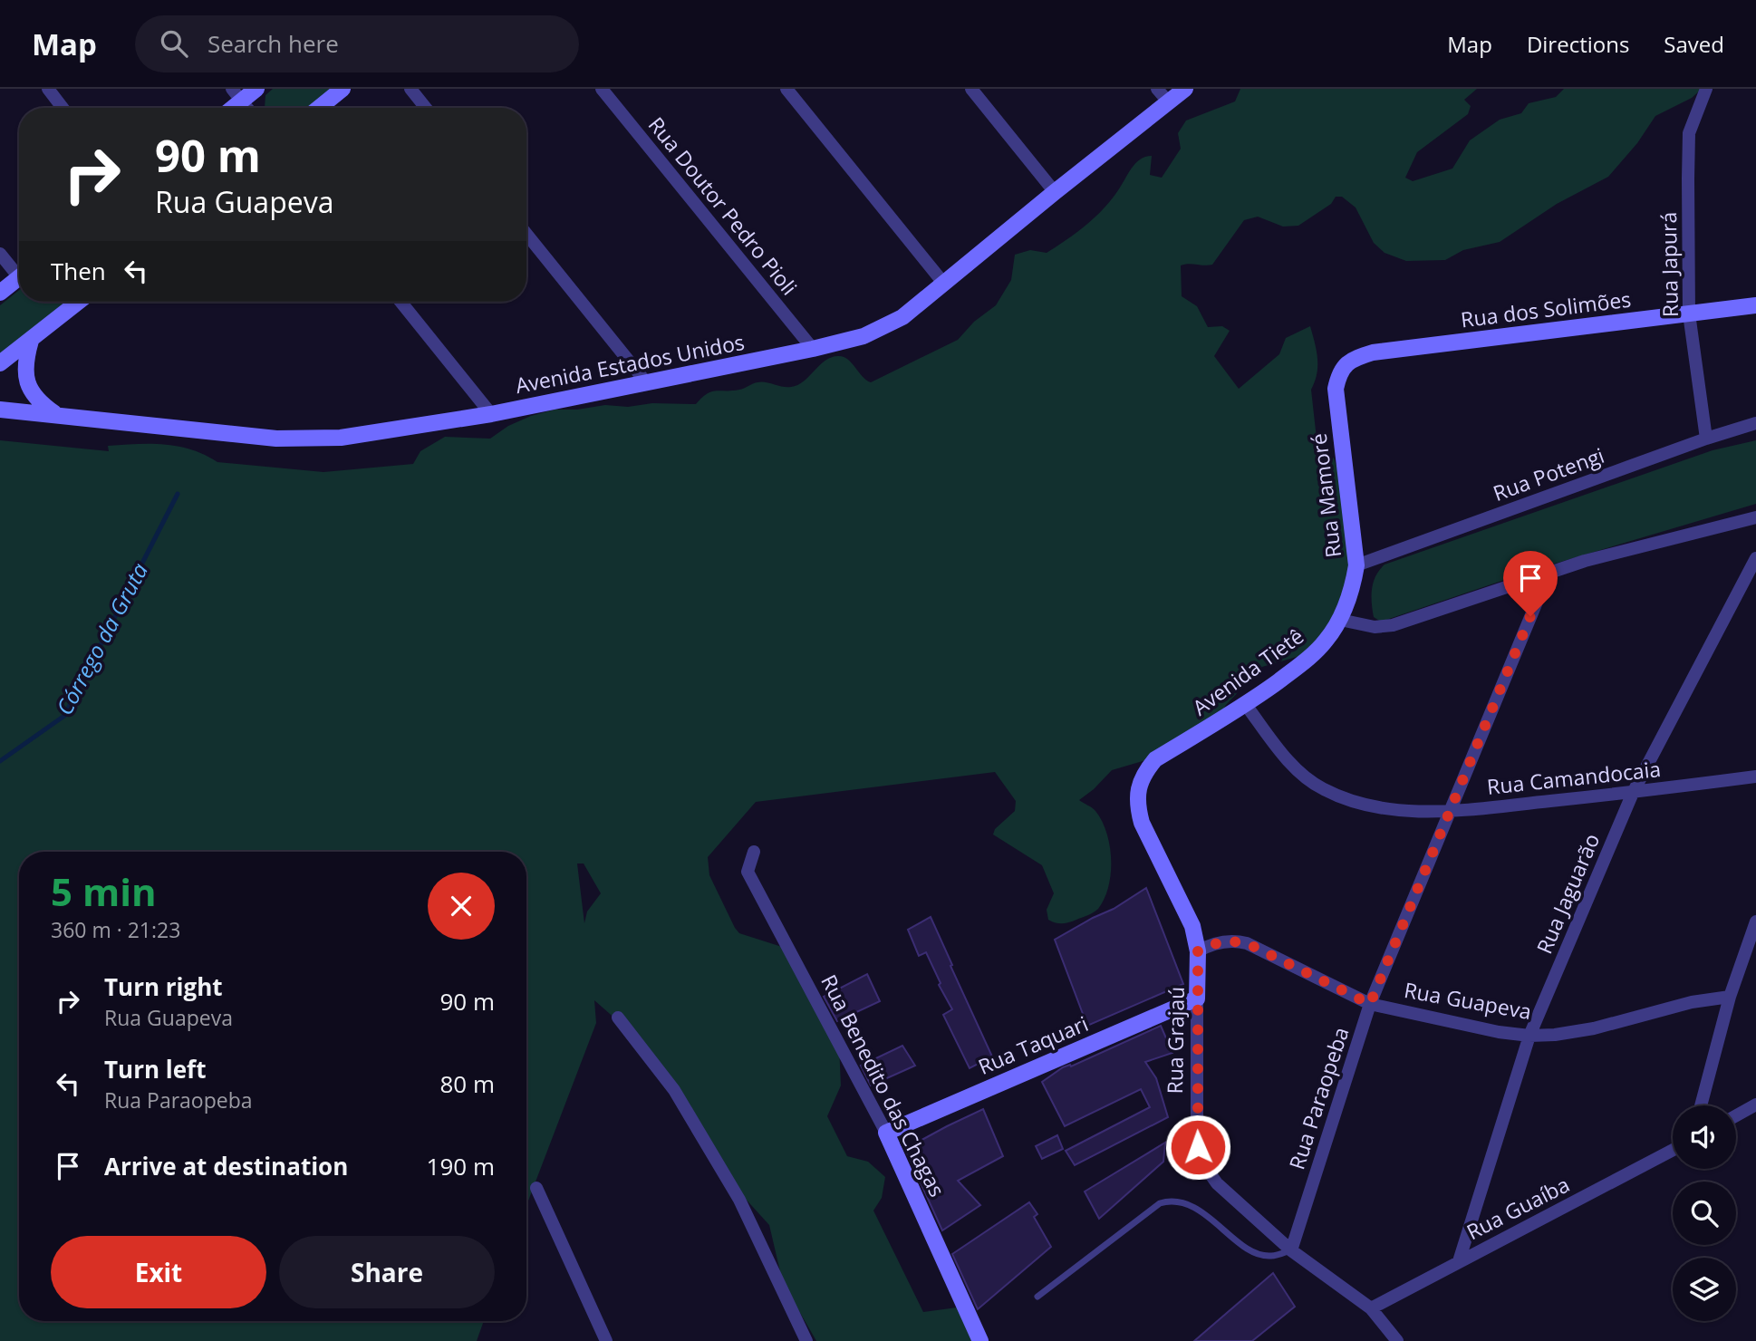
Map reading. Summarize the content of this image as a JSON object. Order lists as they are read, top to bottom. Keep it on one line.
{"streets":{"street":["Rua Doutor Pedro Pioli","Rua Japurá","Rua dos Solimões","Avenida Estados Unidos","Rua Potengi","Rua Mamoré","Avenida Tietê","Rua Camandocaia","Rua Jaguarão","Rua Guapeva","Rua Grajaú","Rua Taquari","Rua Benedito das Chagas","Rua Paraopeba","Rua Guaíba"]},"crossings":[["Rua Doutor Pedro Pioli","Avenida Estados Unidos"],["Rua Japurá","Rua dos Solimões"],["Rua Japurá","Rua Potengi"],["Rua dos Solimões","Rua Mamoré"],["Rua Potengi","Rua Mamoré"],["Rua Mamoré","Avenida Tietê"],["Avenida Tietê","Rua Camandocaia"],["Avenida Tietê","Rua Guapeva"],["Avenida Tietê","Rua Grajaú"],["Rua Camandocaia","Rua Jaguarão"],["Rua Camandocaia","Rua Paraopeba"],["Rua Jaguarão","Rua Guapeva"],["Rua Jaguarão","Rua Guaíba"],["Rua Guapeva","Rua Grajaú"],["Rua Guapeva","Rua Paraopeba"],["Rua Grajaú","Rua Taquari"],["Rua Grajaú","Rua Paraopeba"],["Rua Taquari","Rua Benedito das Chagas"]],"water":["Córrego da Gruta"],"page":{"header":"Map","search":"Search here","nav":["Map","Directions","Saved"],"turn":["90 m","Rua Guapeva"],"then":"Then","heading":["5 min","360 m · 21:23"],"list":[{"name":"Turn right","note":"Rua Guapeva","value":"90 m"},{"name":"Turn left","note":"Rua Paraopeba","value":"80 m"},{"name":"Arrive at destination","value":"190 m"}],"buttons":["Exit","Share"]}}
